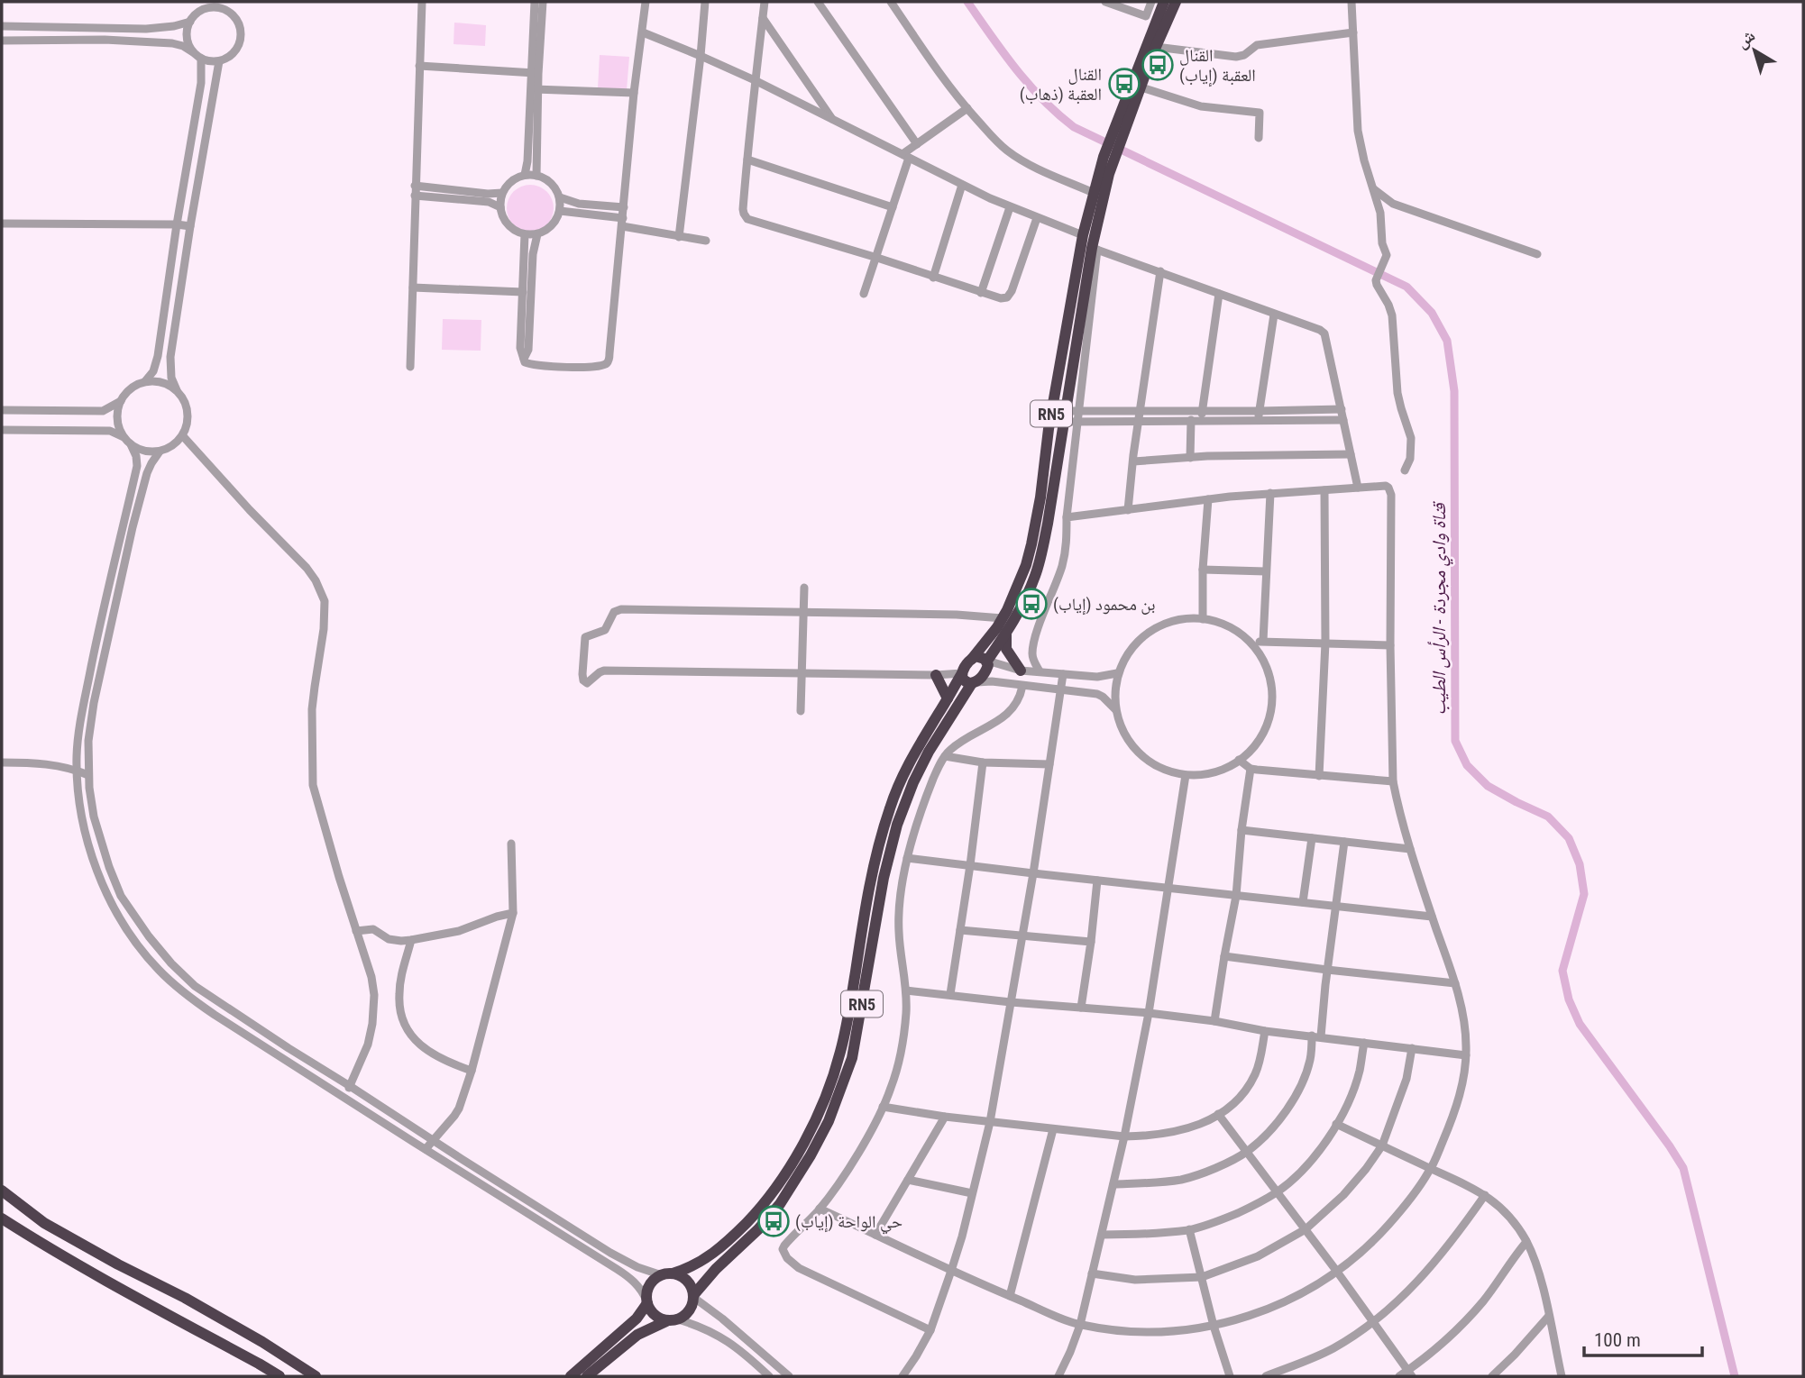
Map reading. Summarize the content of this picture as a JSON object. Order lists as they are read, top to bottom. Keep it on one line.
{"streets":{"highway":["RN5"]},"water":["قناة وادي مجردة - الرأس الطيب"],"places":{"bus stop":["القنال العقبة (إياب)","القنال العقبة (ذهاب)","بن محمود (إياب)","حي الواحة (إياب)"]},"scale_bar":"100 m","north":"top left"}
